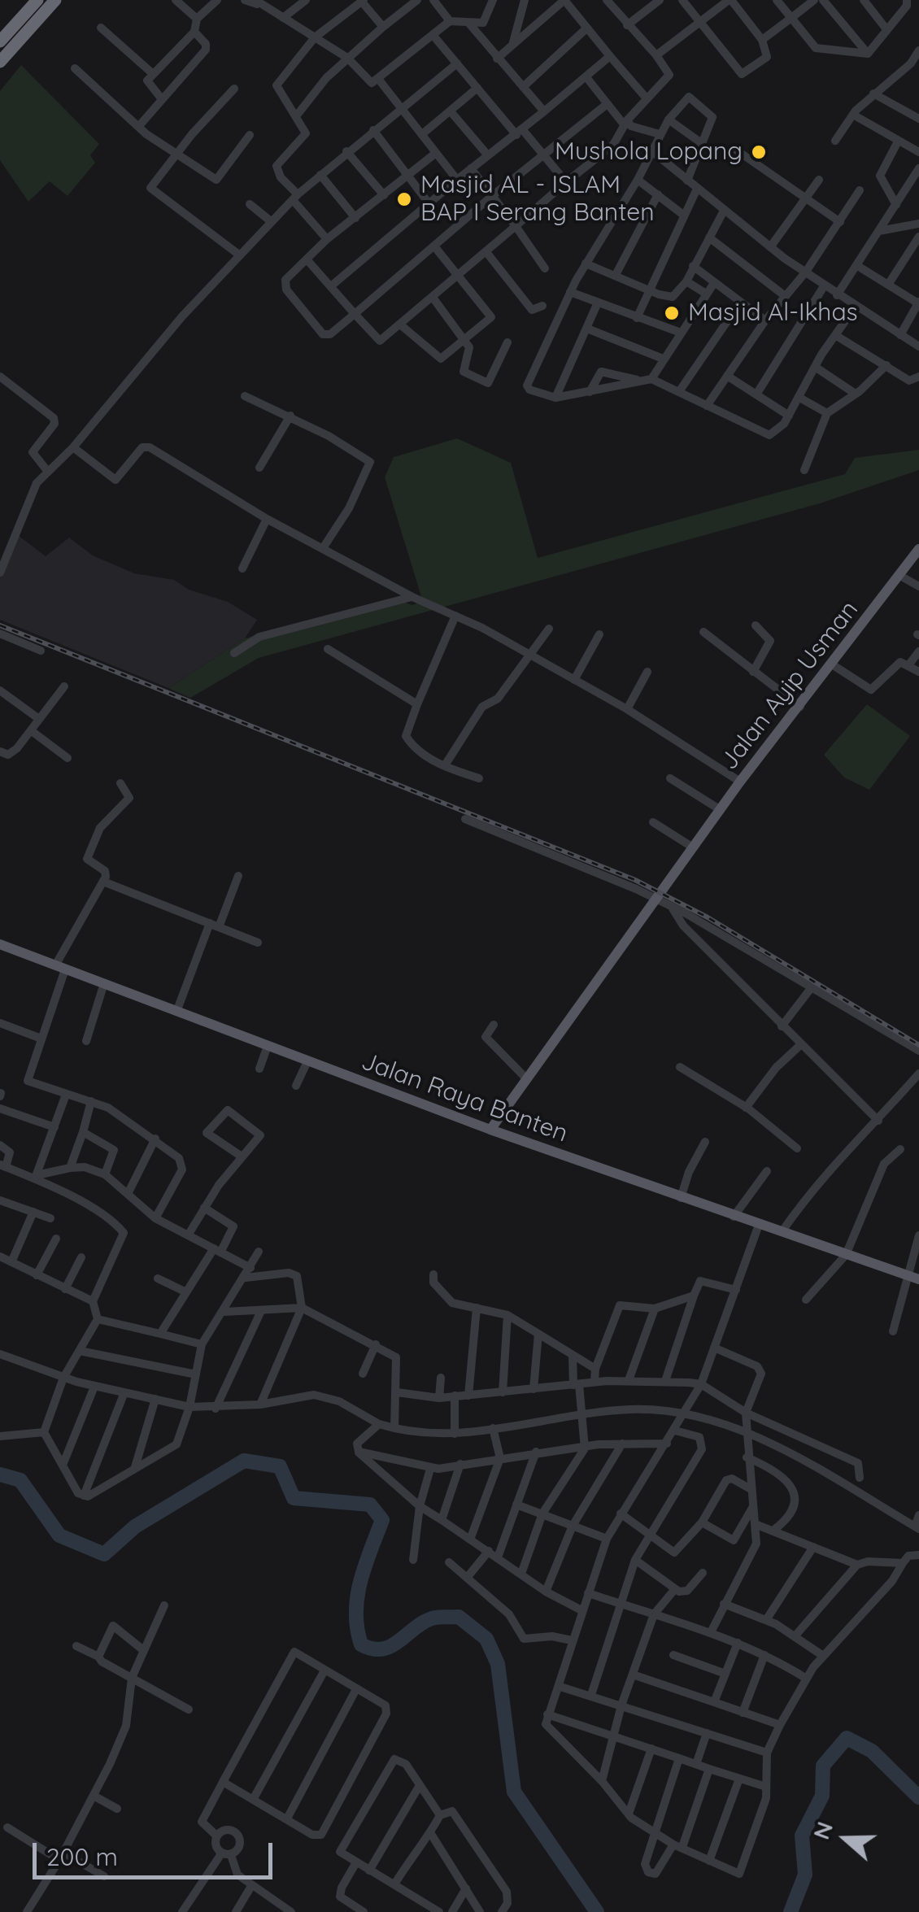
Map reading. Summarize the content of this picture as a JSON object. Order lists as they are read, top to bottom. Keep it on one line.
{"streets":{"main road":["Jalan Ayip Usman","Jalan Raya Banten"]},"crossings":[["Jalan Ayip Usman","Jalan Raya Banten"]],"places":["Mushola Lopang","Masjid AL - ISLAM BAP I Serang Banten","Masjid Al-Ikhas"],"scale_bar":"200 m","north":"left"}
